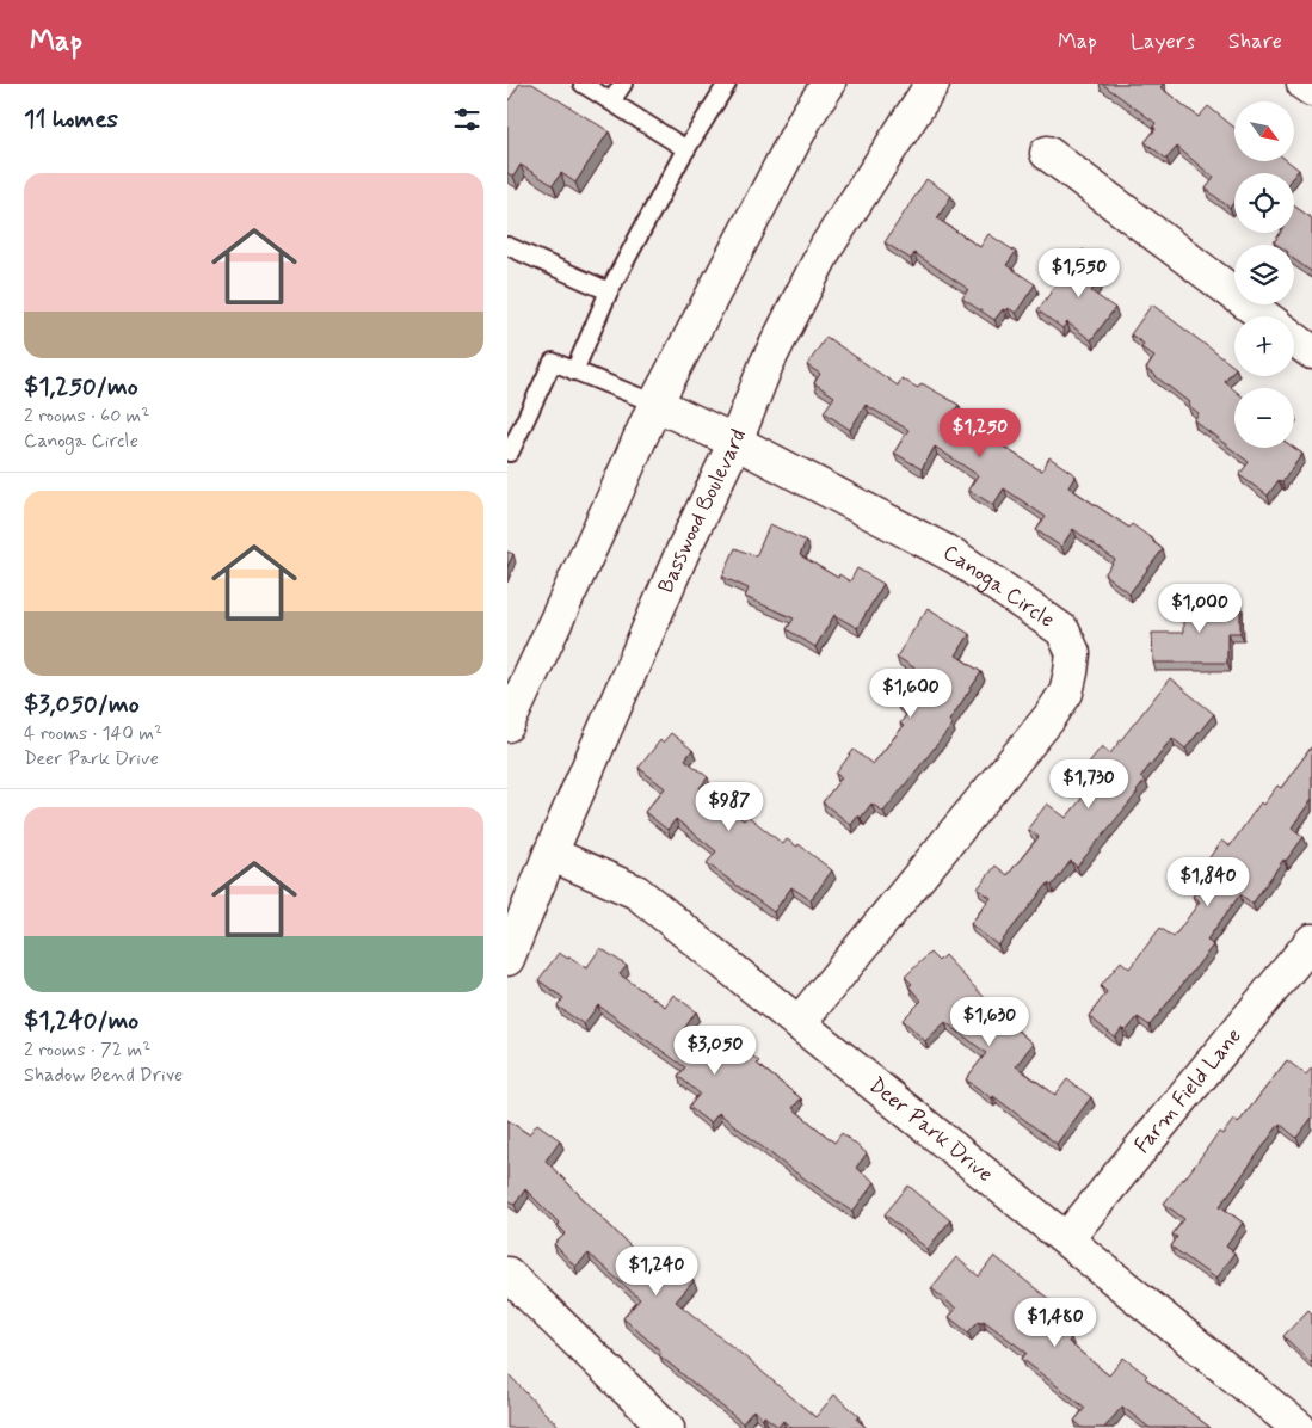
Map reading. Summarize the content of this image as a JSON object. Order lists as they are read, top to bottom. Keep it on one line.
{"streets":{"street":["Basswood Boulevard","Canoga Circle","Farm Field Lane","Deer Park Drive"]},"crossings":[["Basswood Boulevard","Canoga Circle"],["Basswood Boulevard","Deer Park Drive"],["Canoga Circle","Deer Park Drive"],["Farm Field Lane","Deer Park Drive"]],"north":"bottom right","page":{"header":"Map","nav":["Map","Layers","Share"],"heading":"11 homes","map_buttons":["+","−"],"list":[{"name":"$1,250/mo","note":"2 rooms · 60 m² · Canoga Circle"},{"name":"$3,050/mo","note":"4 rooms · 140 m² · Deer Park Drive"},{"name":"$1,240/mo","note":"2 rooms · 72 m² · Shadow Bend Drive"}],"price":["$1,550","$1,250","$1,000","$1,600","$1,730","$987","$1,840","$1,630","$3,050","$1,240","$1,480"]}}
